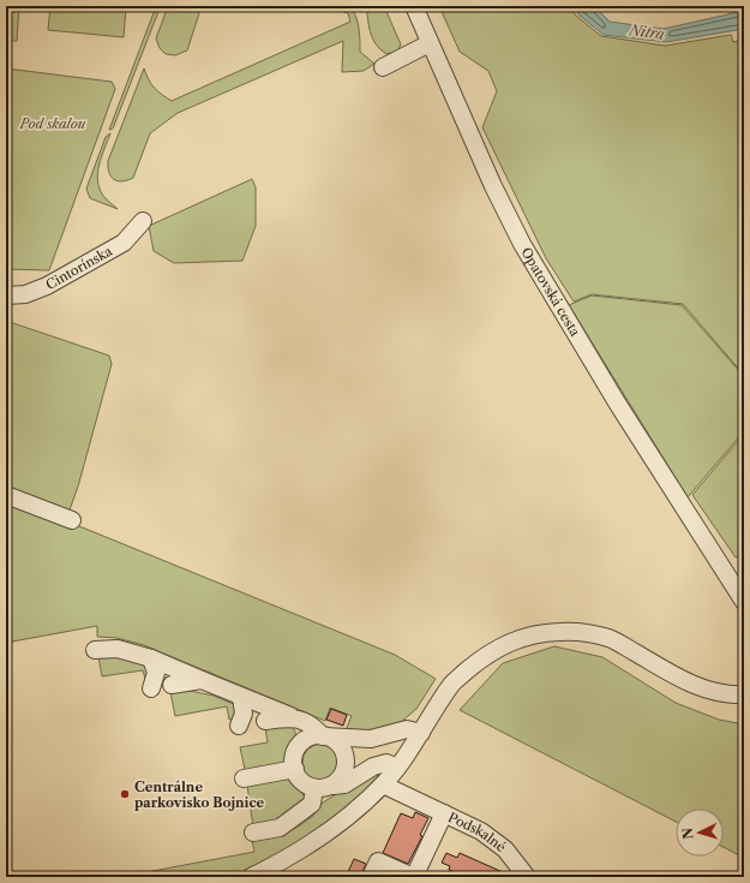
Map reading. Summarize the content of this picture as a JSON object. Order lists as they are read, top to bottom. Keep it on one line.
{"streets":{"street":["Cintorínska","Opatovská cesta","Podskalné"]},"water":["Nitra"],"parks":["Pod skalou"],"places":["Centrálne parkovisko Bojnice"],"north":"left"}
